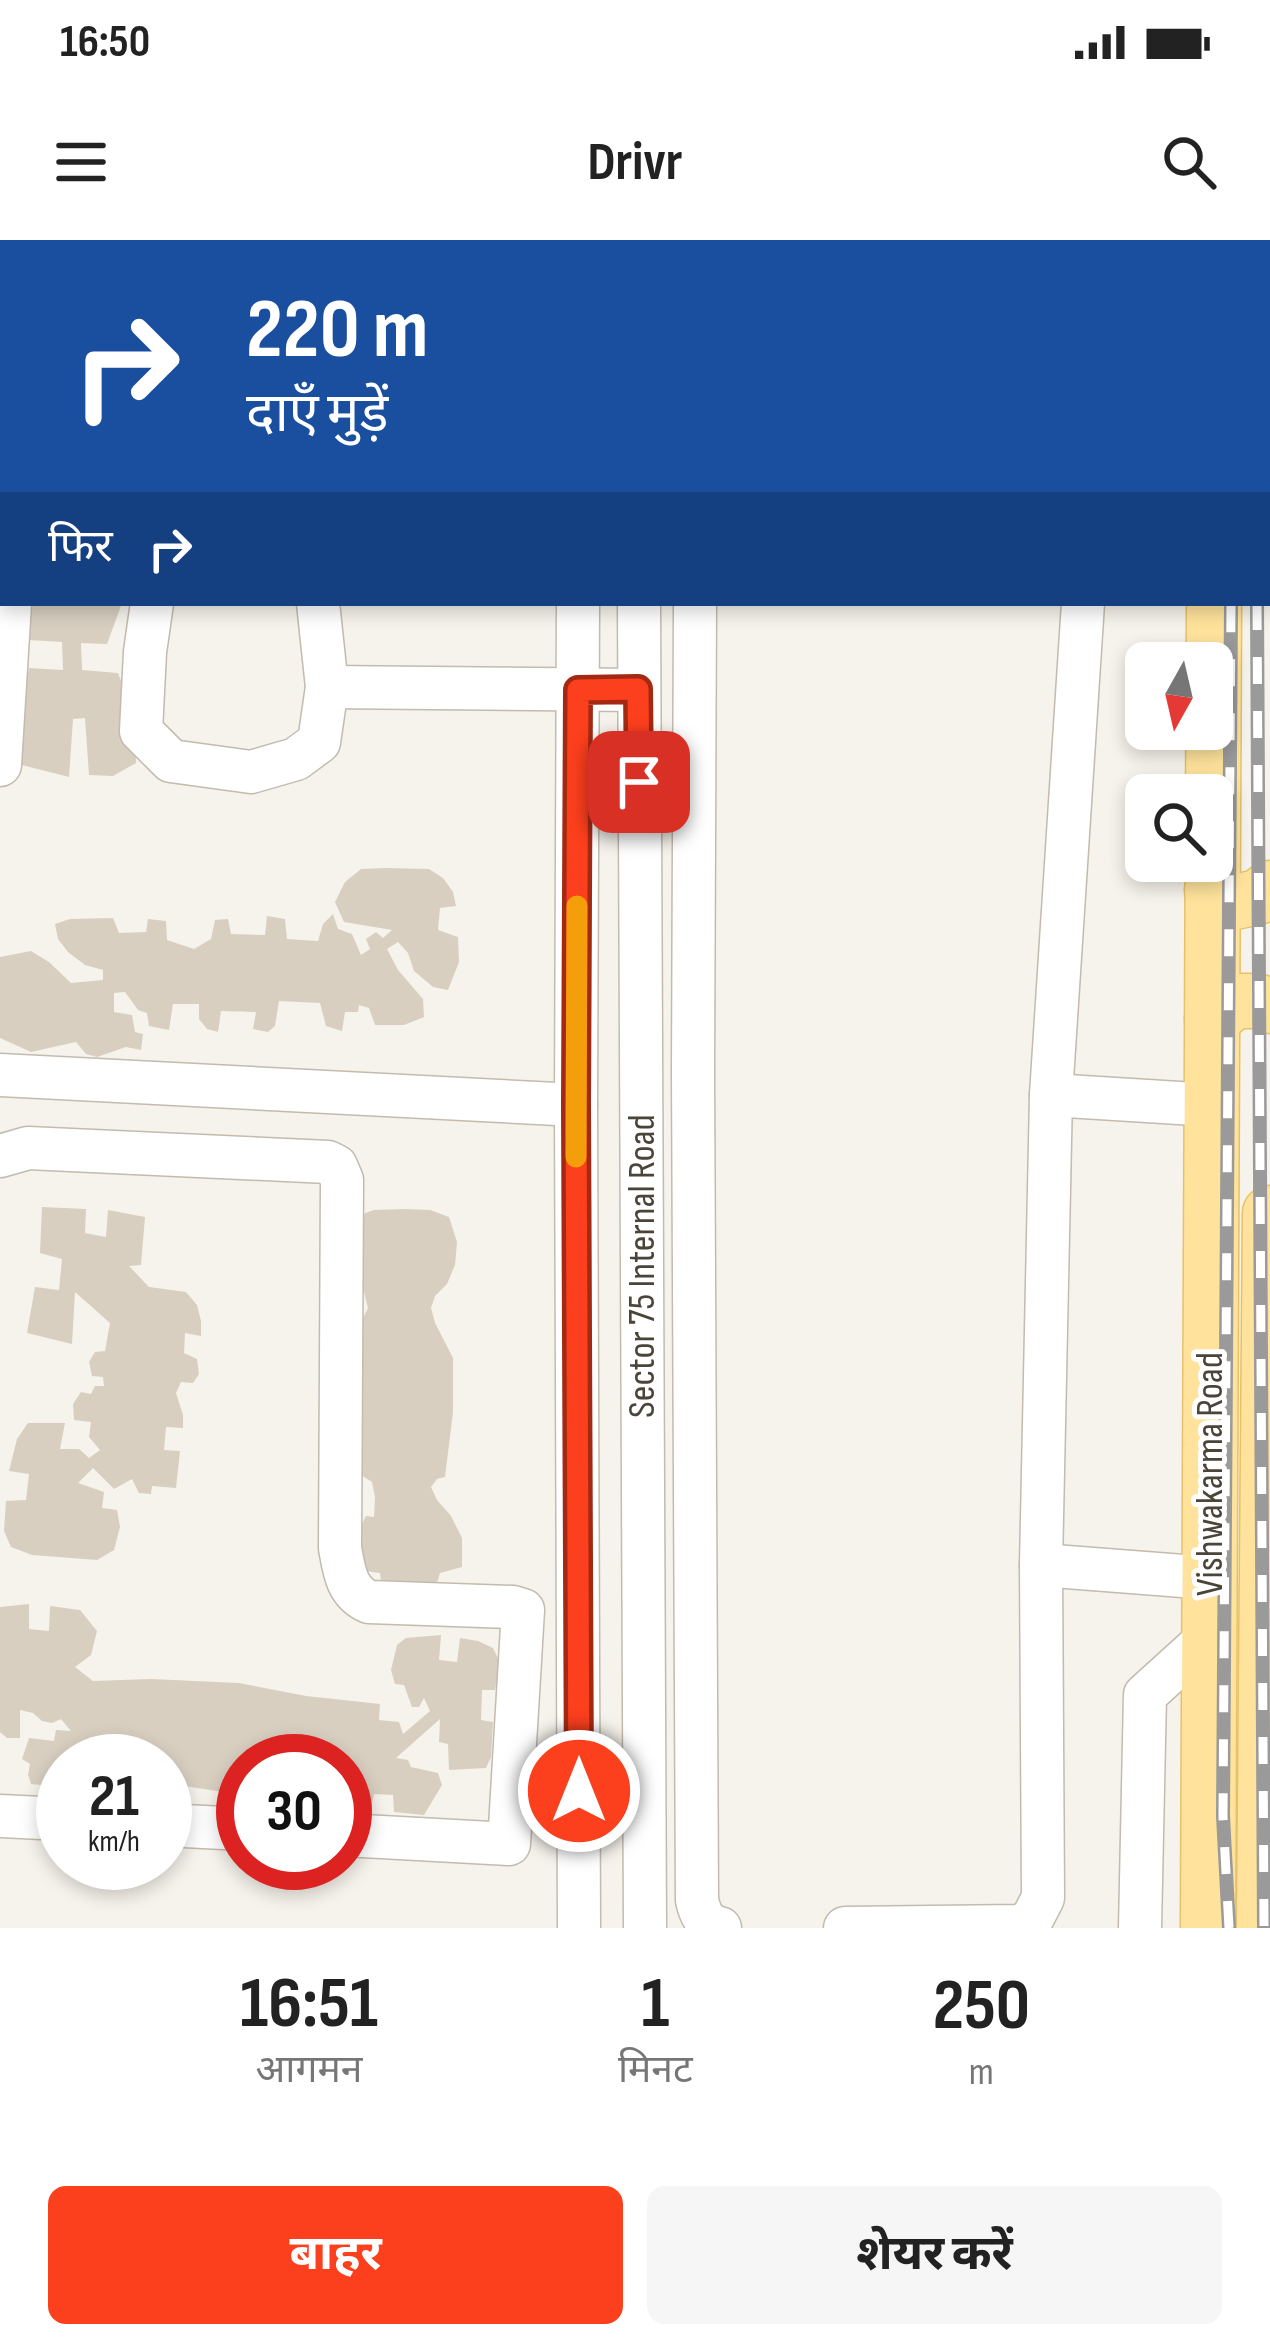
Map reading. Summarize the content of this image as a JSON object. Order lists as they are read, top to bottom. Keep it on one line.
{"streets":{"main road":["Vishwakarma Road"],"street":["Sector 75 Internal Road"]},"north":"bottom","page":{"status":"16:50","header":"Drivr","turn":["220 m","दाएँ मुड़ें"],"then":"फिर","speed":"21 km/h","limit":"30","eta":["16:51","आगमन","1","मिनट","250","m"],"buttons":["बाहर","शेयर करें"]}}
